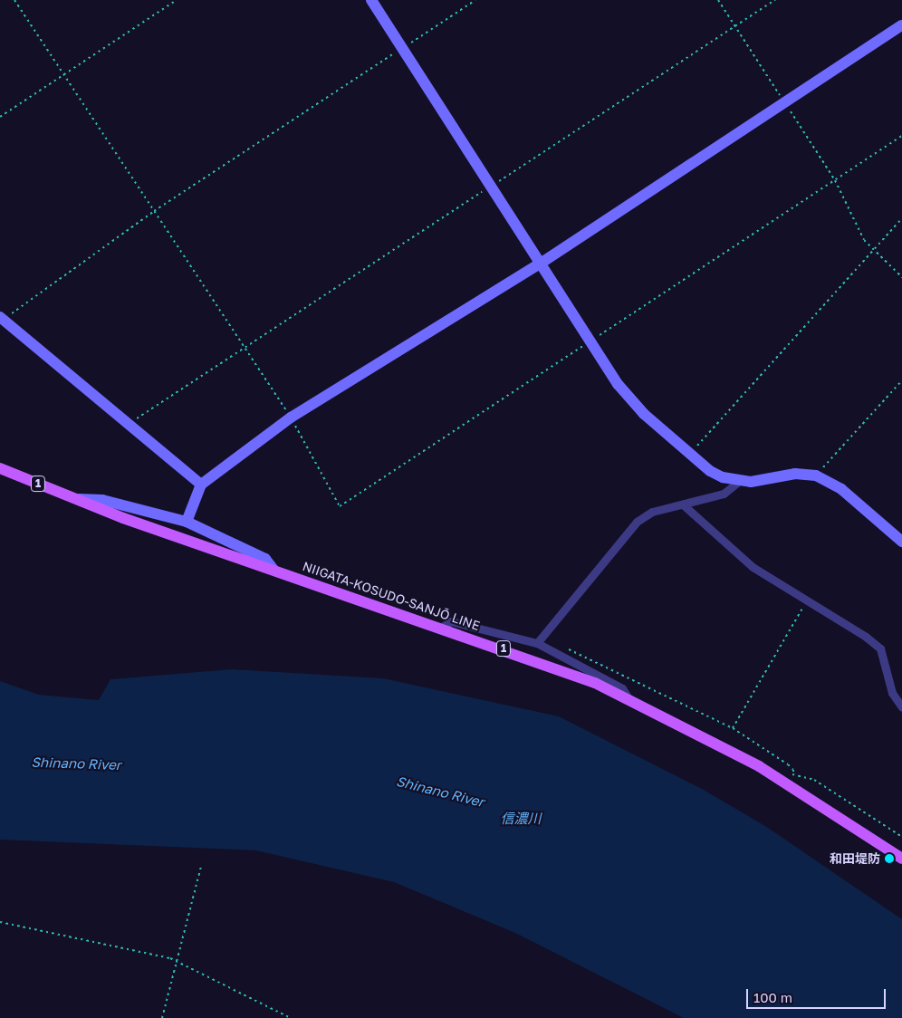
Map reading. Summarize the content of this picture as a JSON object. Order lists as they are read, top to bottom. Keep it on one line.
{"streets":{"main road":["1","NIIGATA-KOSUDO-SANJŌ LINE"]},"water":["Shinano River","信濃川"],"places":["和田堤防"],"scale_bar":"100 m"}
